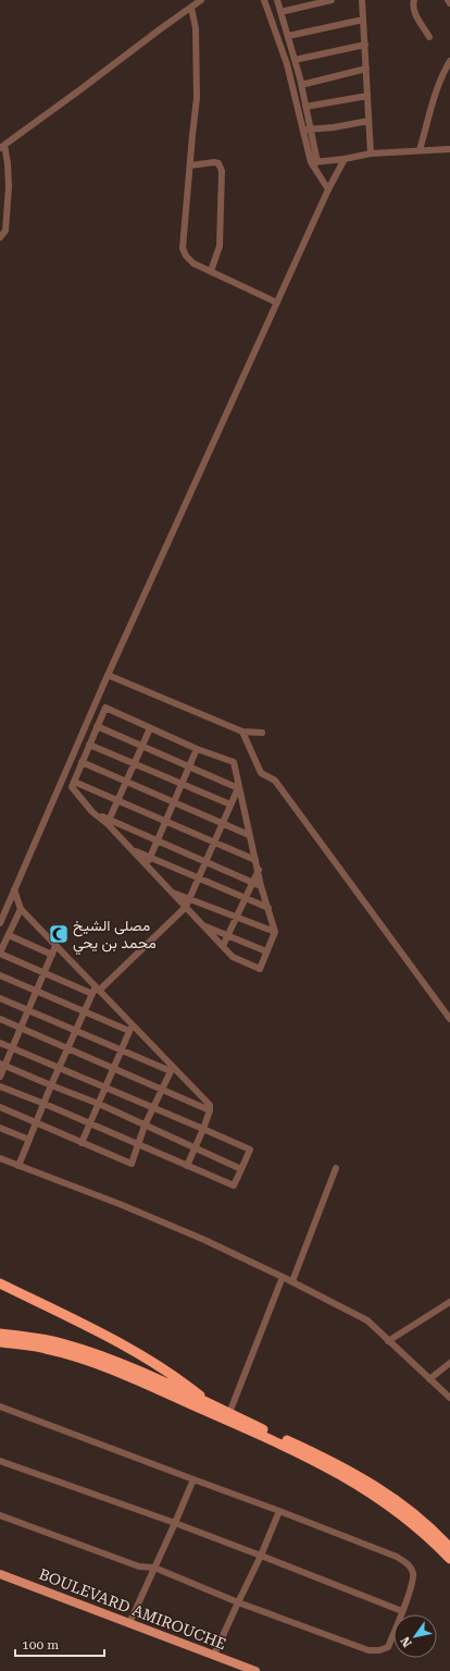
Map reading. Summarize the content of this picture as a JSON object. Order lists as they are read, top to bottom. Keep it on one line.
{"streets":{"main road":["BOULEVARD AMIROUCHE"]},"places":{"mosque":["مصلى الشيخ محمد بن يحي"]},"scale_bar":"100 m","north":"bottom left"}
